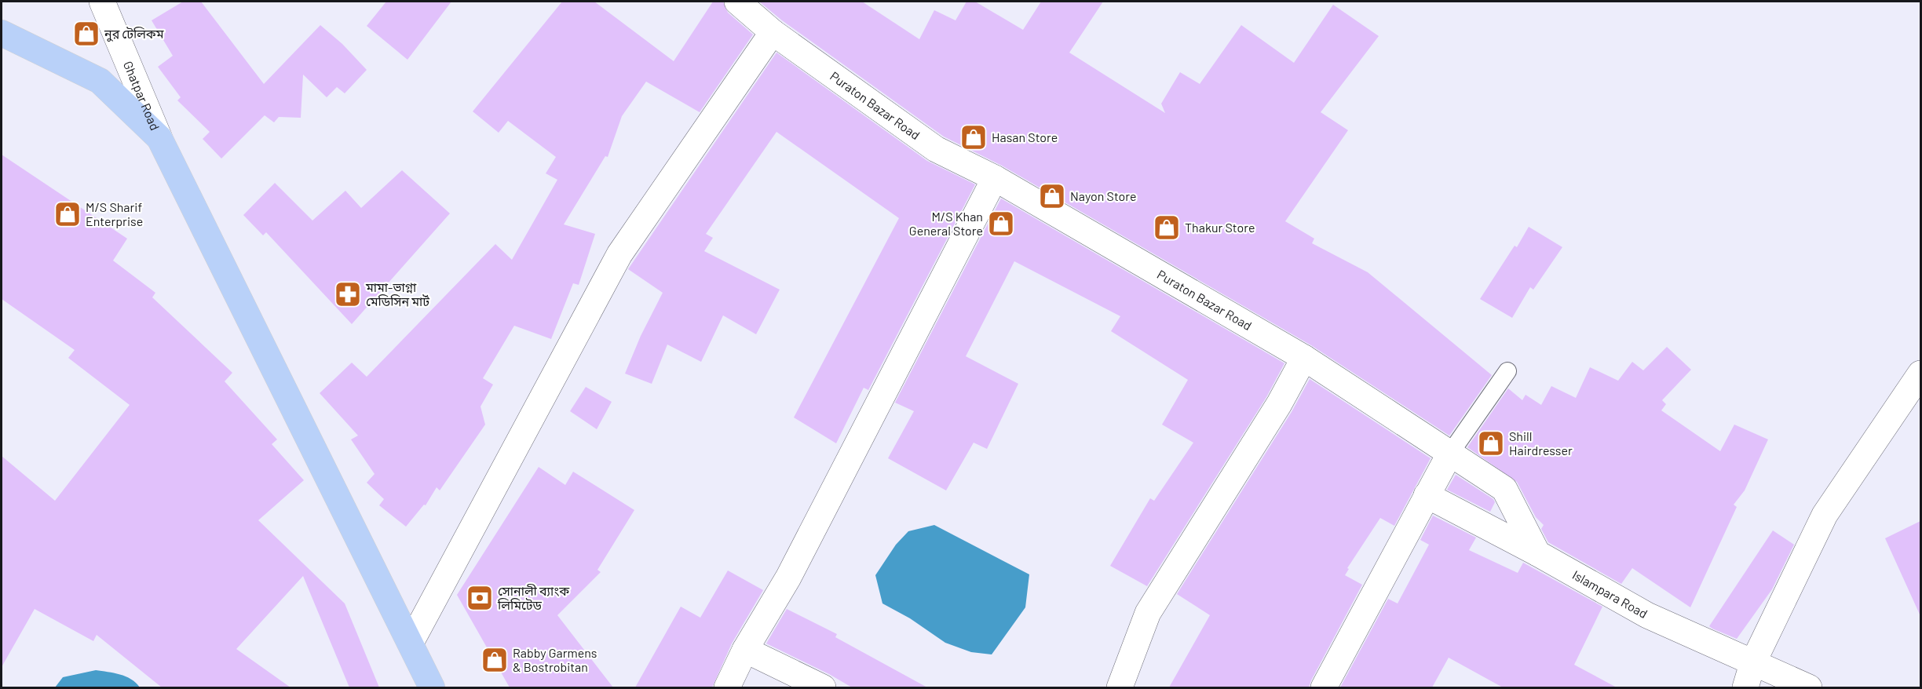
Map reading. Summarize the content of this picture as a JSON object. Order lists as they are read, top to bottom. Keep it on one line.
{"streets":{"street":["Ghatpar Road","Puraton Bazar Road","Islampara Road"]},"places":{"shop":["নুর টেলিকম","Hasan Store","Nayon Store","M/S Sharif Enterprise","M/S Khan General Store","Thakur Store","Shill Hairdresser","Rabby Garmens & Bostrobitan"],"pharmacy":["মামা-ভাগ্না মেডিসিন মার্ট"],"bank":["সোনালী ব্যাংক লিমিটেড"]}}
